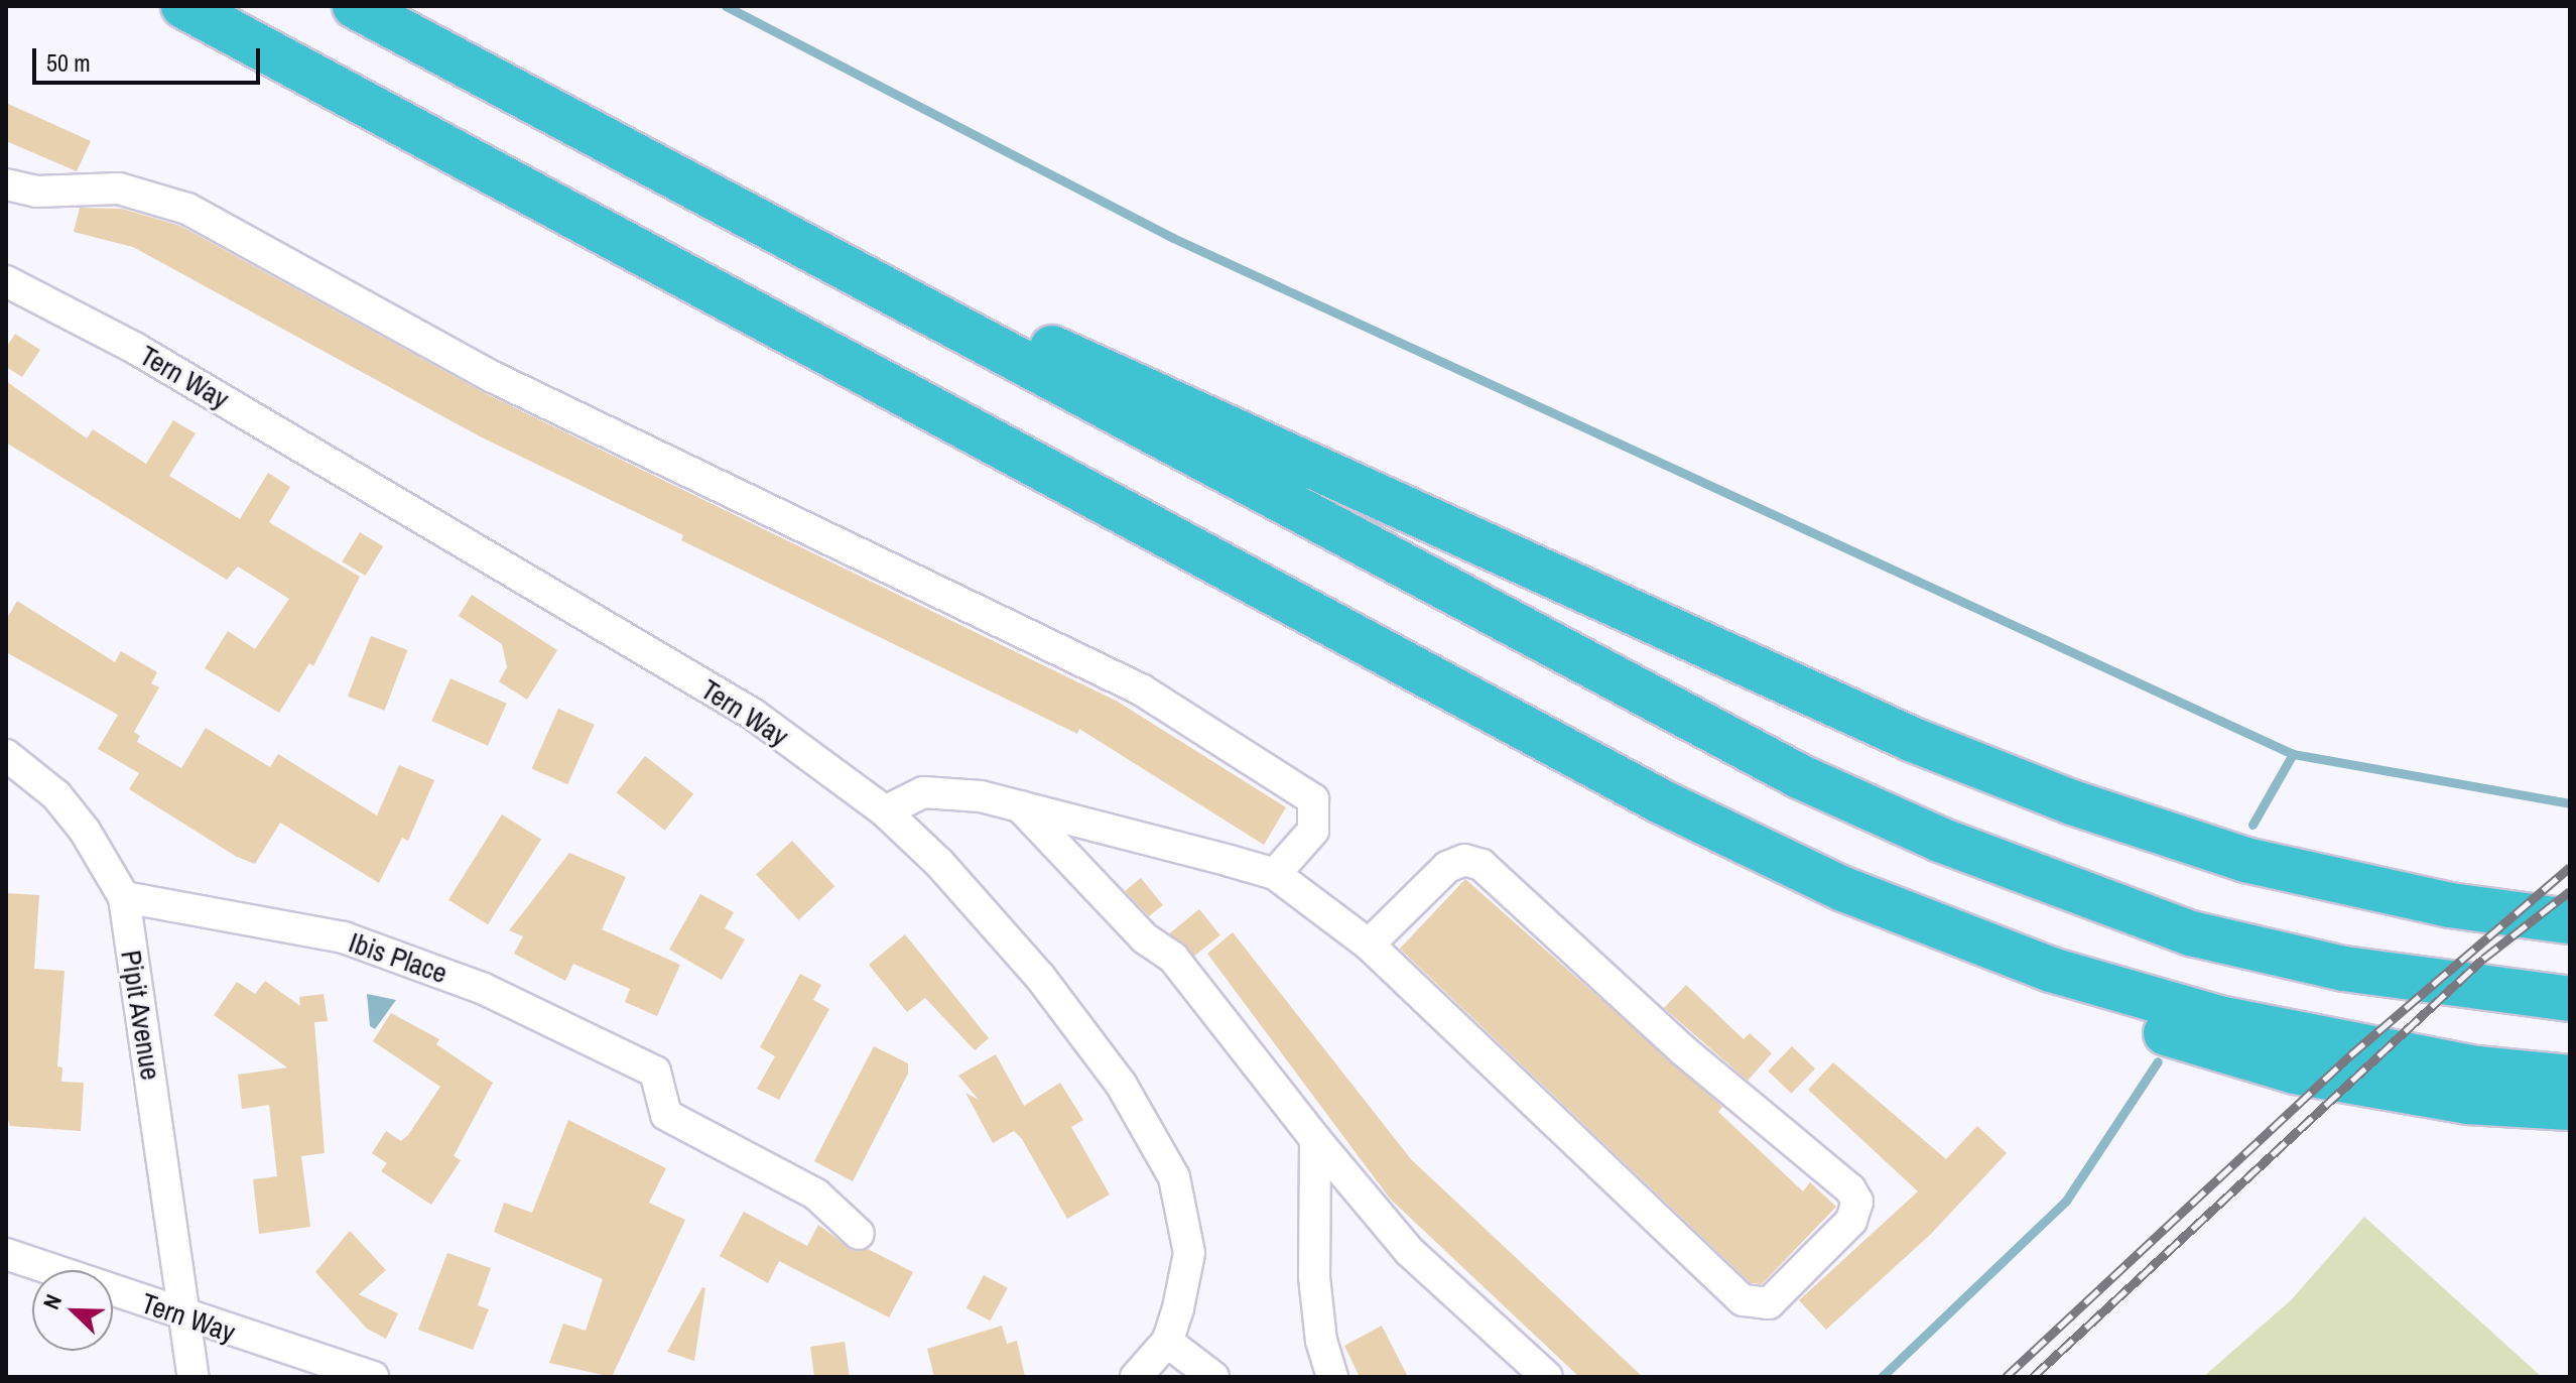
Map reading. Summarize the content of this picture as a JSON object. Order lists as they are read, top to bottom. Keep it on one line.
{"streets":{"street":["Tern Way","Ibis Place","Pipit Avenue"]},"crossings":[["Tern Way","Pipit Avenue"],["Ibis Place","Pipit Avenue"]],"scale_bar":"50 m","north":"top left"}
